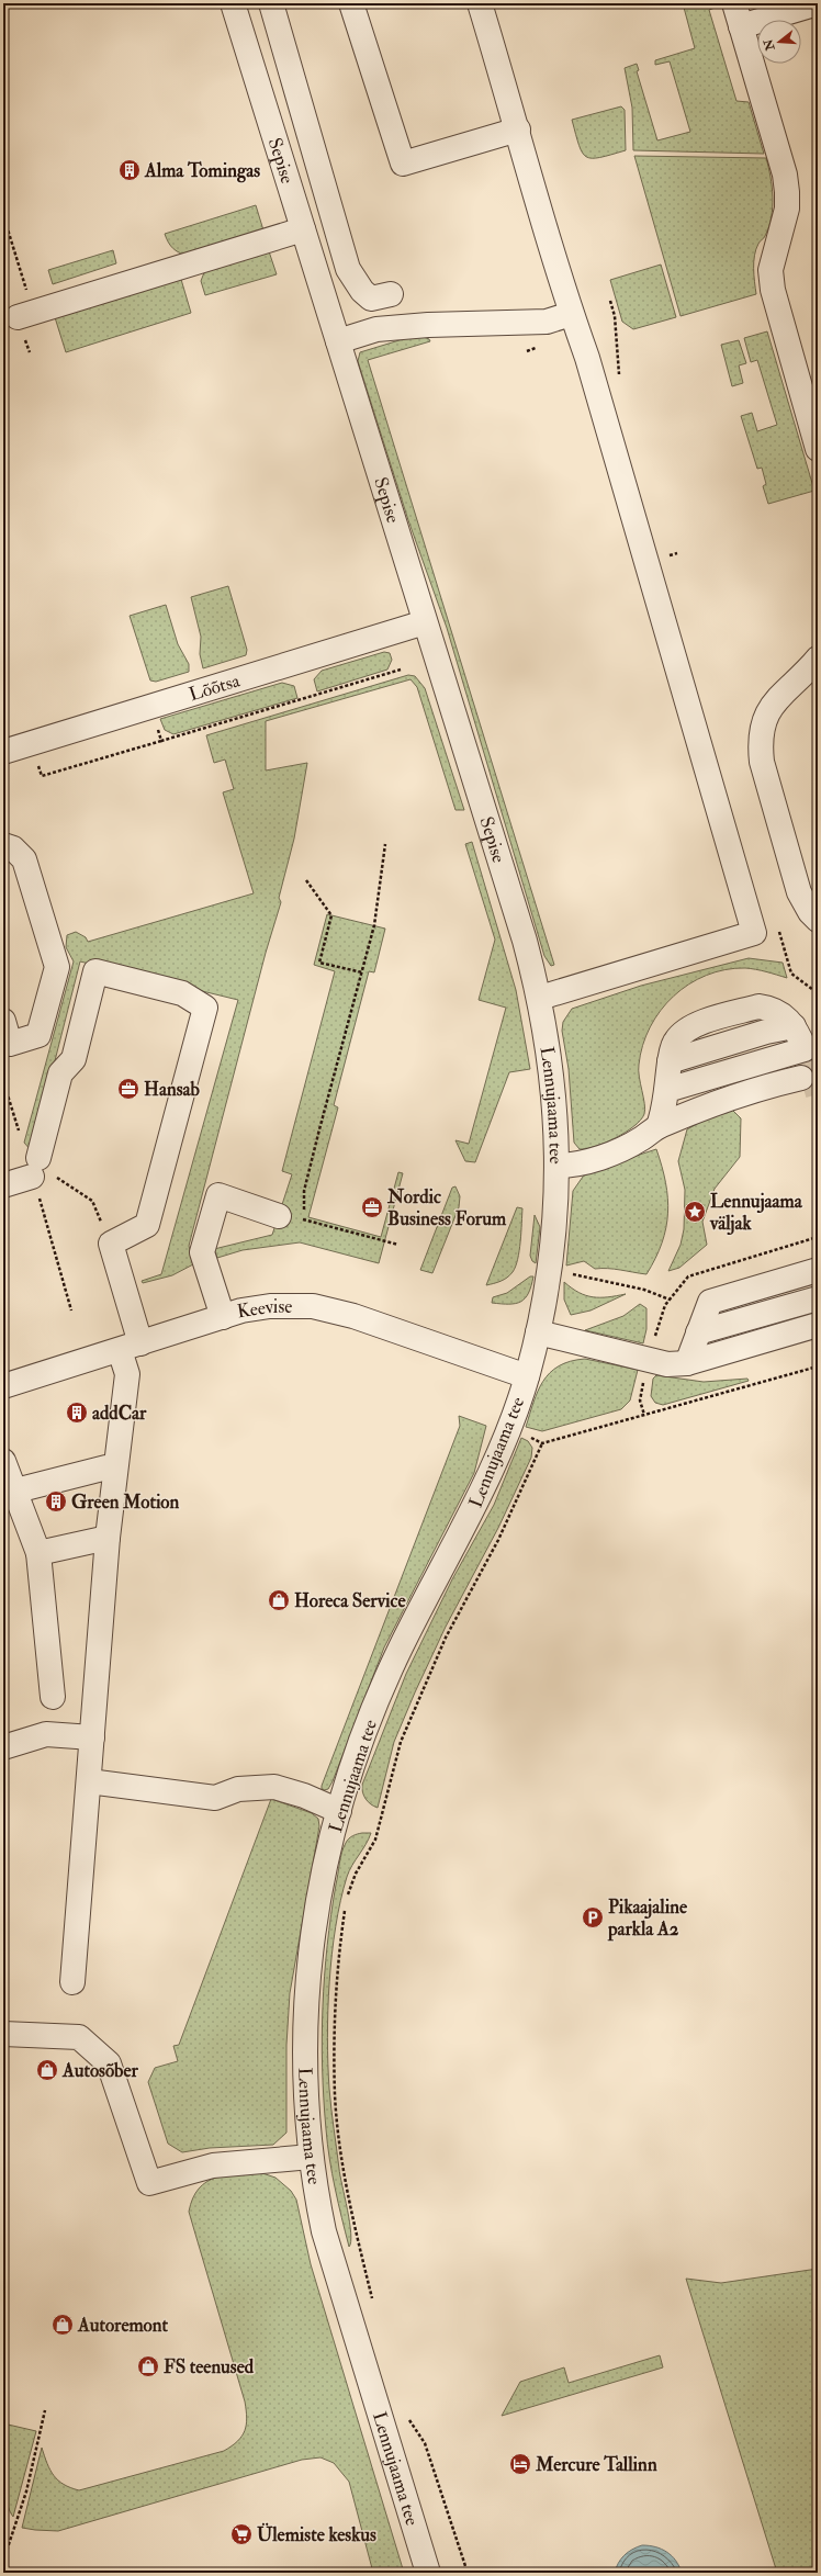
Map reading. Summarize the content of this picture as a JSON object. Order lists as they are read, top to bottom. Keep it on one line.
{"streets":{"street":["Sepise","Lõõtsa","Lennujaama tee","Keevise"]},"crossings":[["Sepise","Lõõtsa"],["Sepise","Lennujaama tee"],["Lennujaama tee","Keevise"]],"places":{"building":["Alma Tomingas","addCar","Green Motion"],"office":["Hansab","Nordic Business Forum"],"place":["Lennujaama väljak"],"shop":["Horeca Service","Autosõber","Autoremont","FS teenused"],"parking":["Pikaajaline parkla A2"],"hotel":["Mercure Tallinn"],"supermarket":["Ülemiste keskus"]},"north":"left"}
